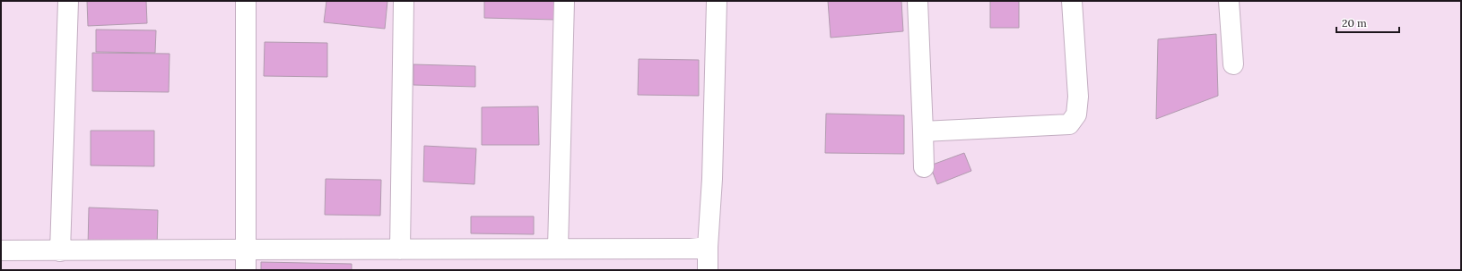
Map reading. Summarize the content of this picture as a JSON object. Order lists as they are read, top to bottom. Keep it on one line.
{"scale_bar":"20 m"}
